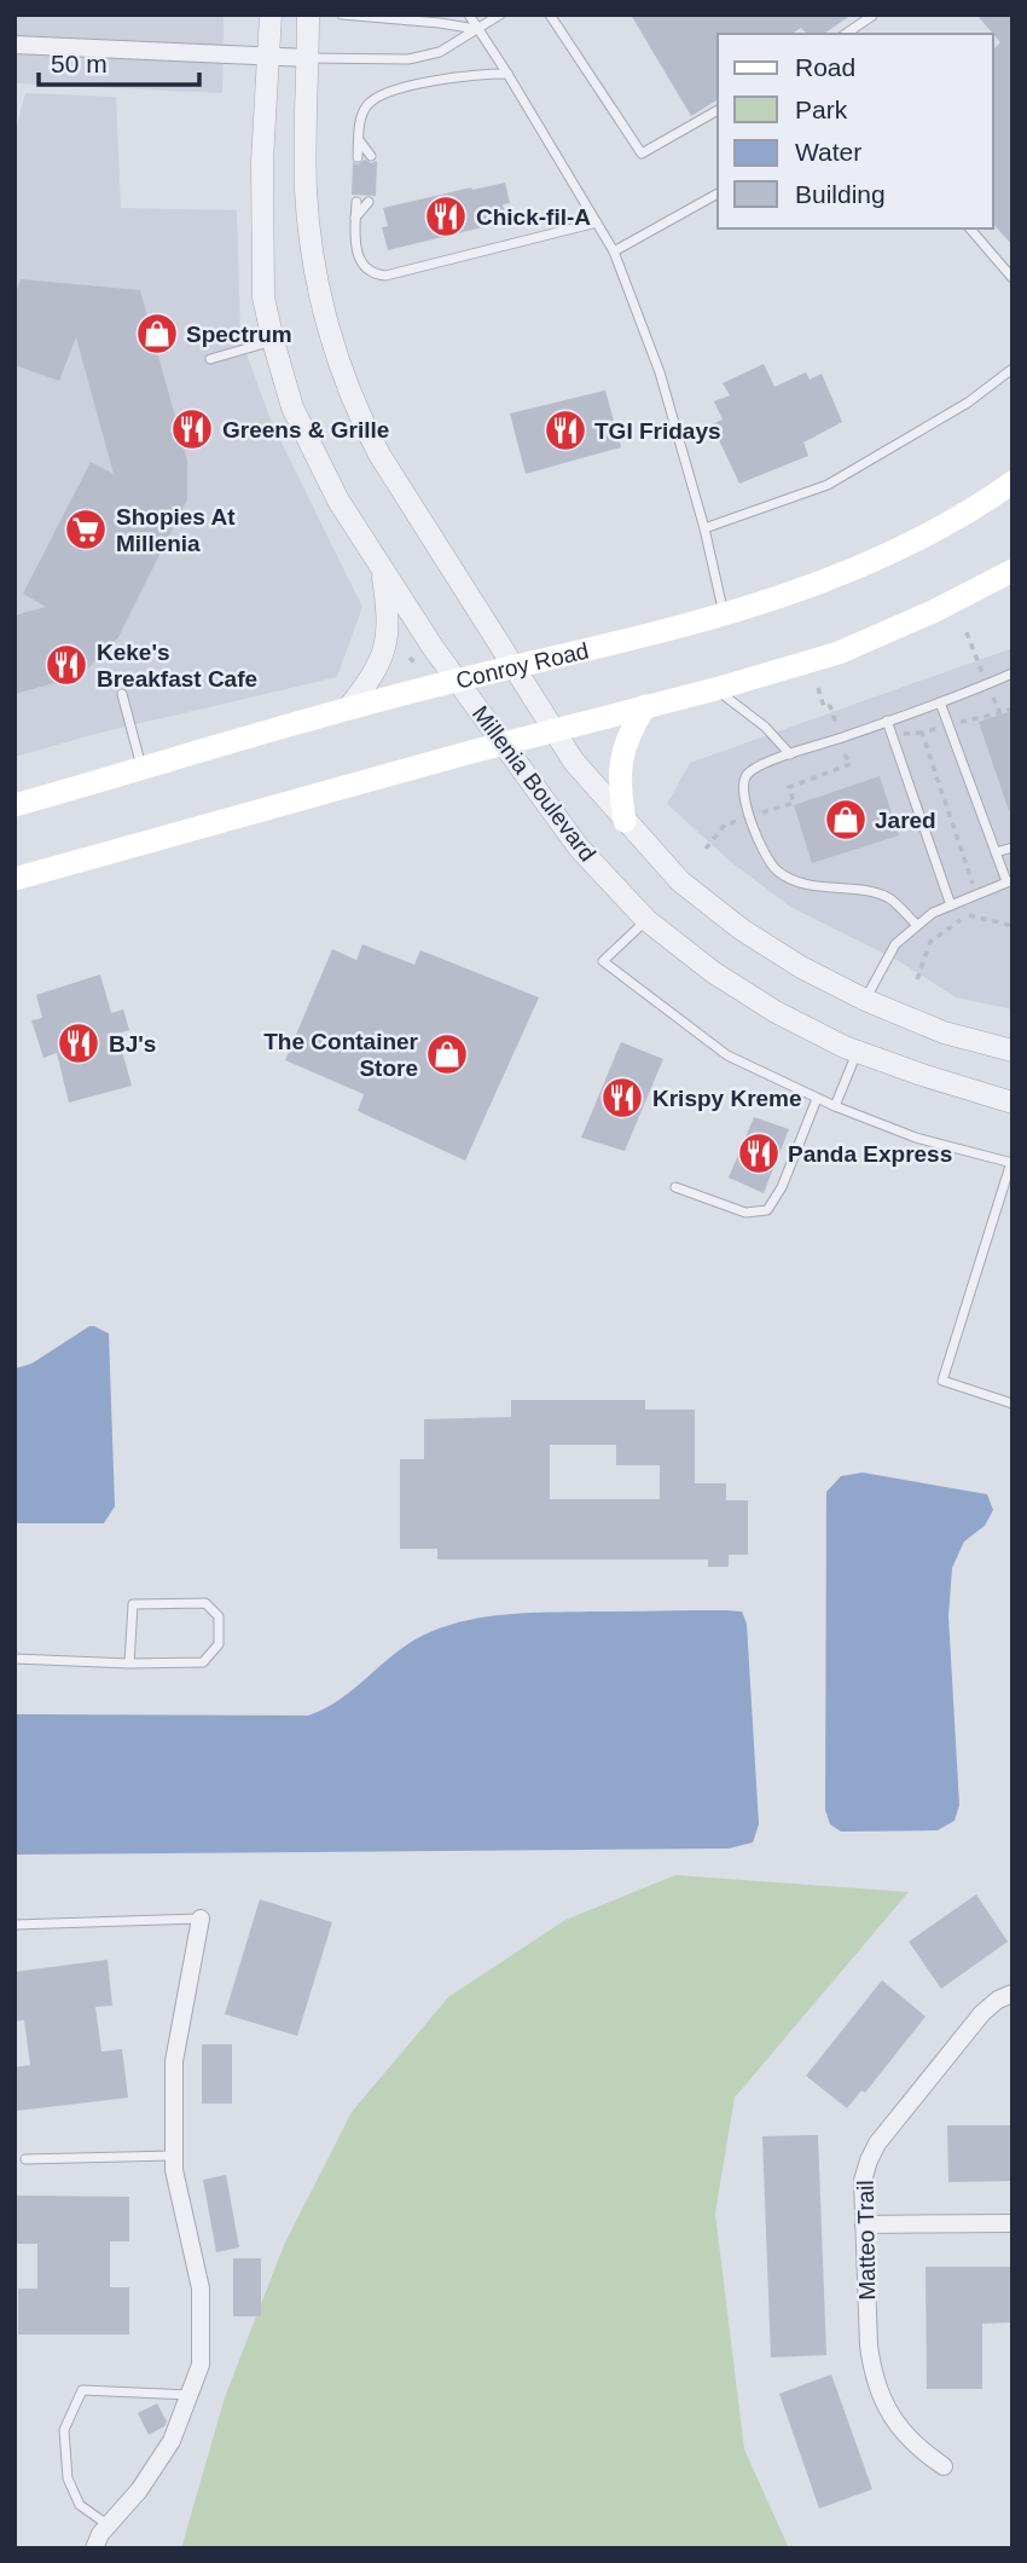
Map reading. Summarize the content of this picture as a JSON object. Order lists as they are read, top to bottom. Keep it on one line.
{"streets":{"main road":["Conroy Road"],"street":["Millenia Boulevard","Matteo Trail"]},"crossings":[["Conroy Road","Millenia Boulevard"]],"places":{"restaurant":["Chick-fil-A","Greens & Grille","TGI Fridays","Keke's Breakfast Cafe","BJ's","Krispy Kreme","Panda Express"],"shop":["Spectrum","Jared","The Container Store"],"supermarket":["Shopies At Millenia"]},"legend":["Road","Park","Water","Building"],"scale_bar":"50 m"}
